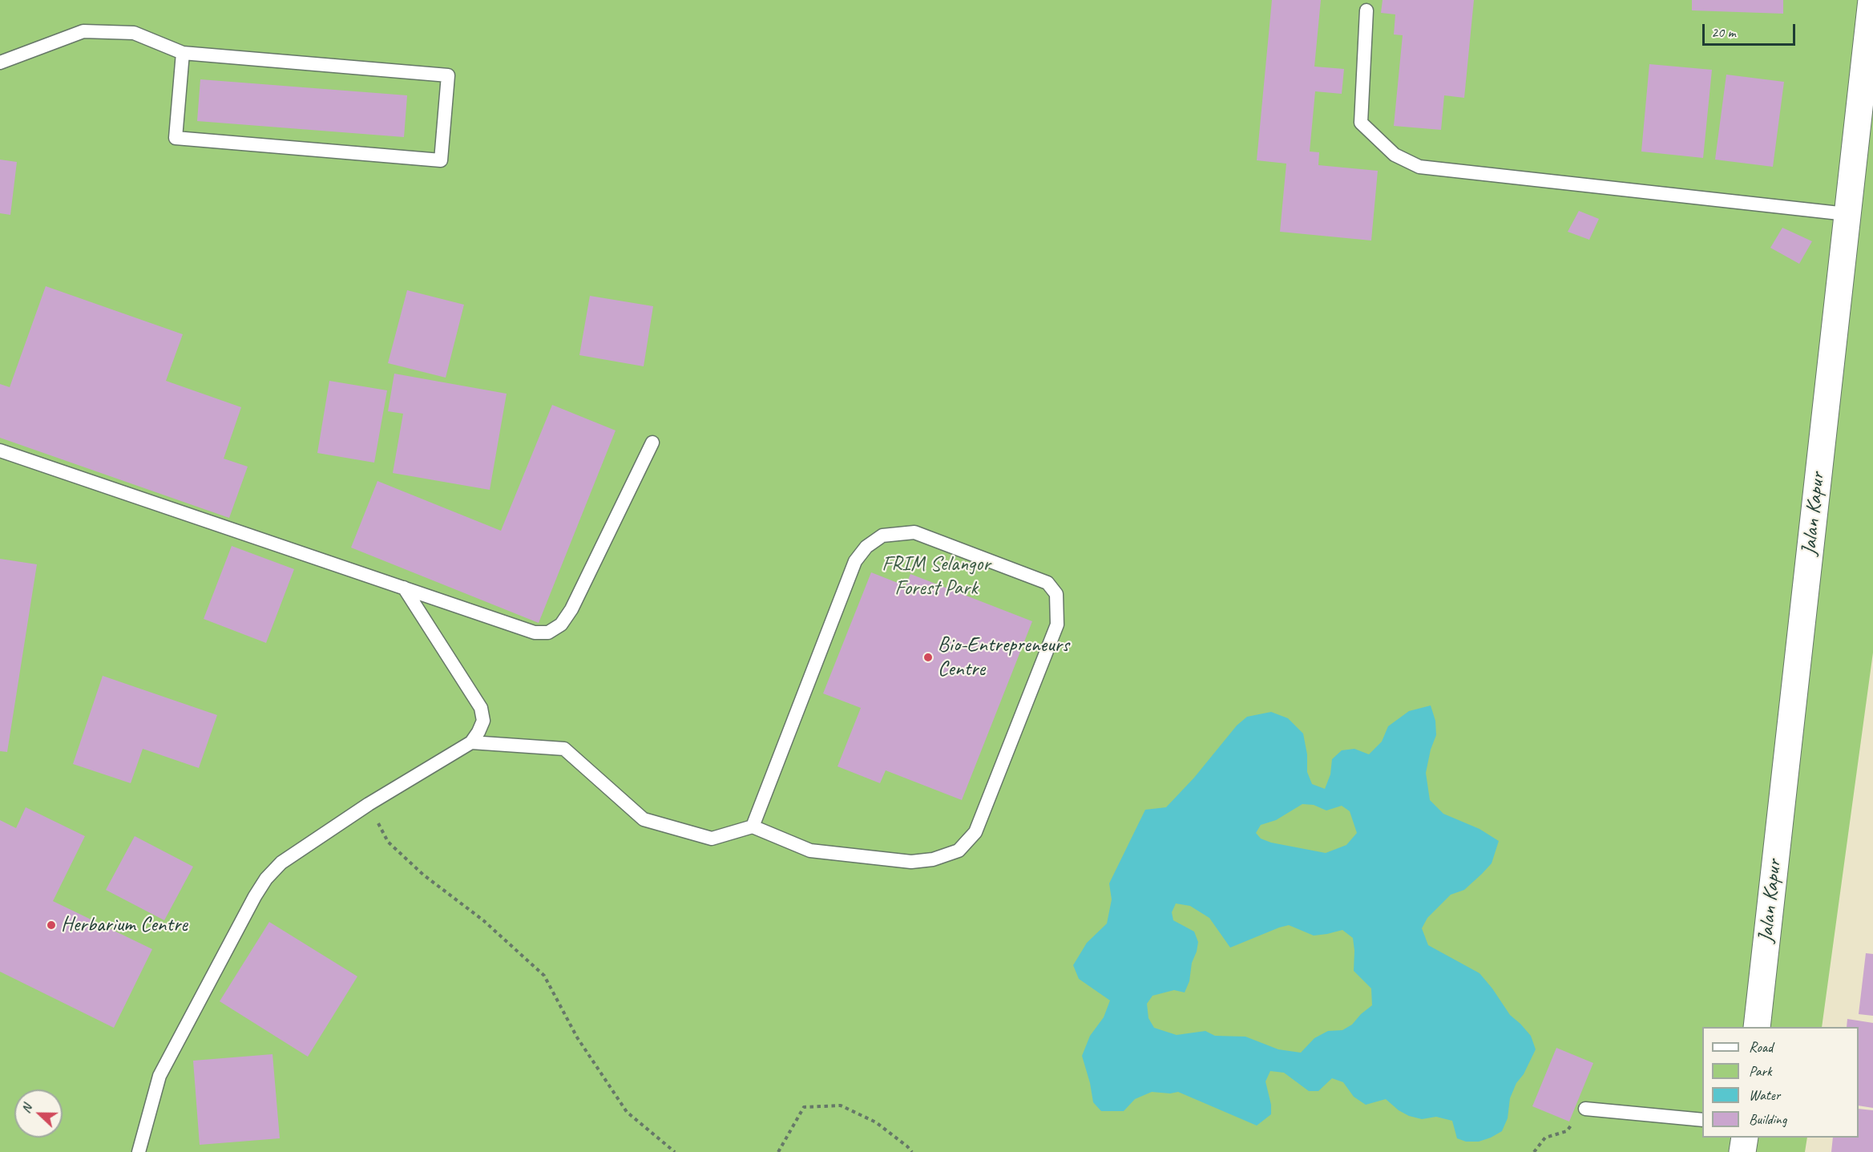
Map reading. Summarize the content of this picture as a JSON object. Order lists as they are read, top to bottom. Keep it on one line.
{"streets":{"street":["Jalan Kapur"]},"parks":["FRIM Selangor Forest Park"],"places":["Bio-Entrepreneurs Centre","Herbarium Centre"],"legend":["Road","Park","Water","Building"],"scale_bar":"20 m","north":"left"}
